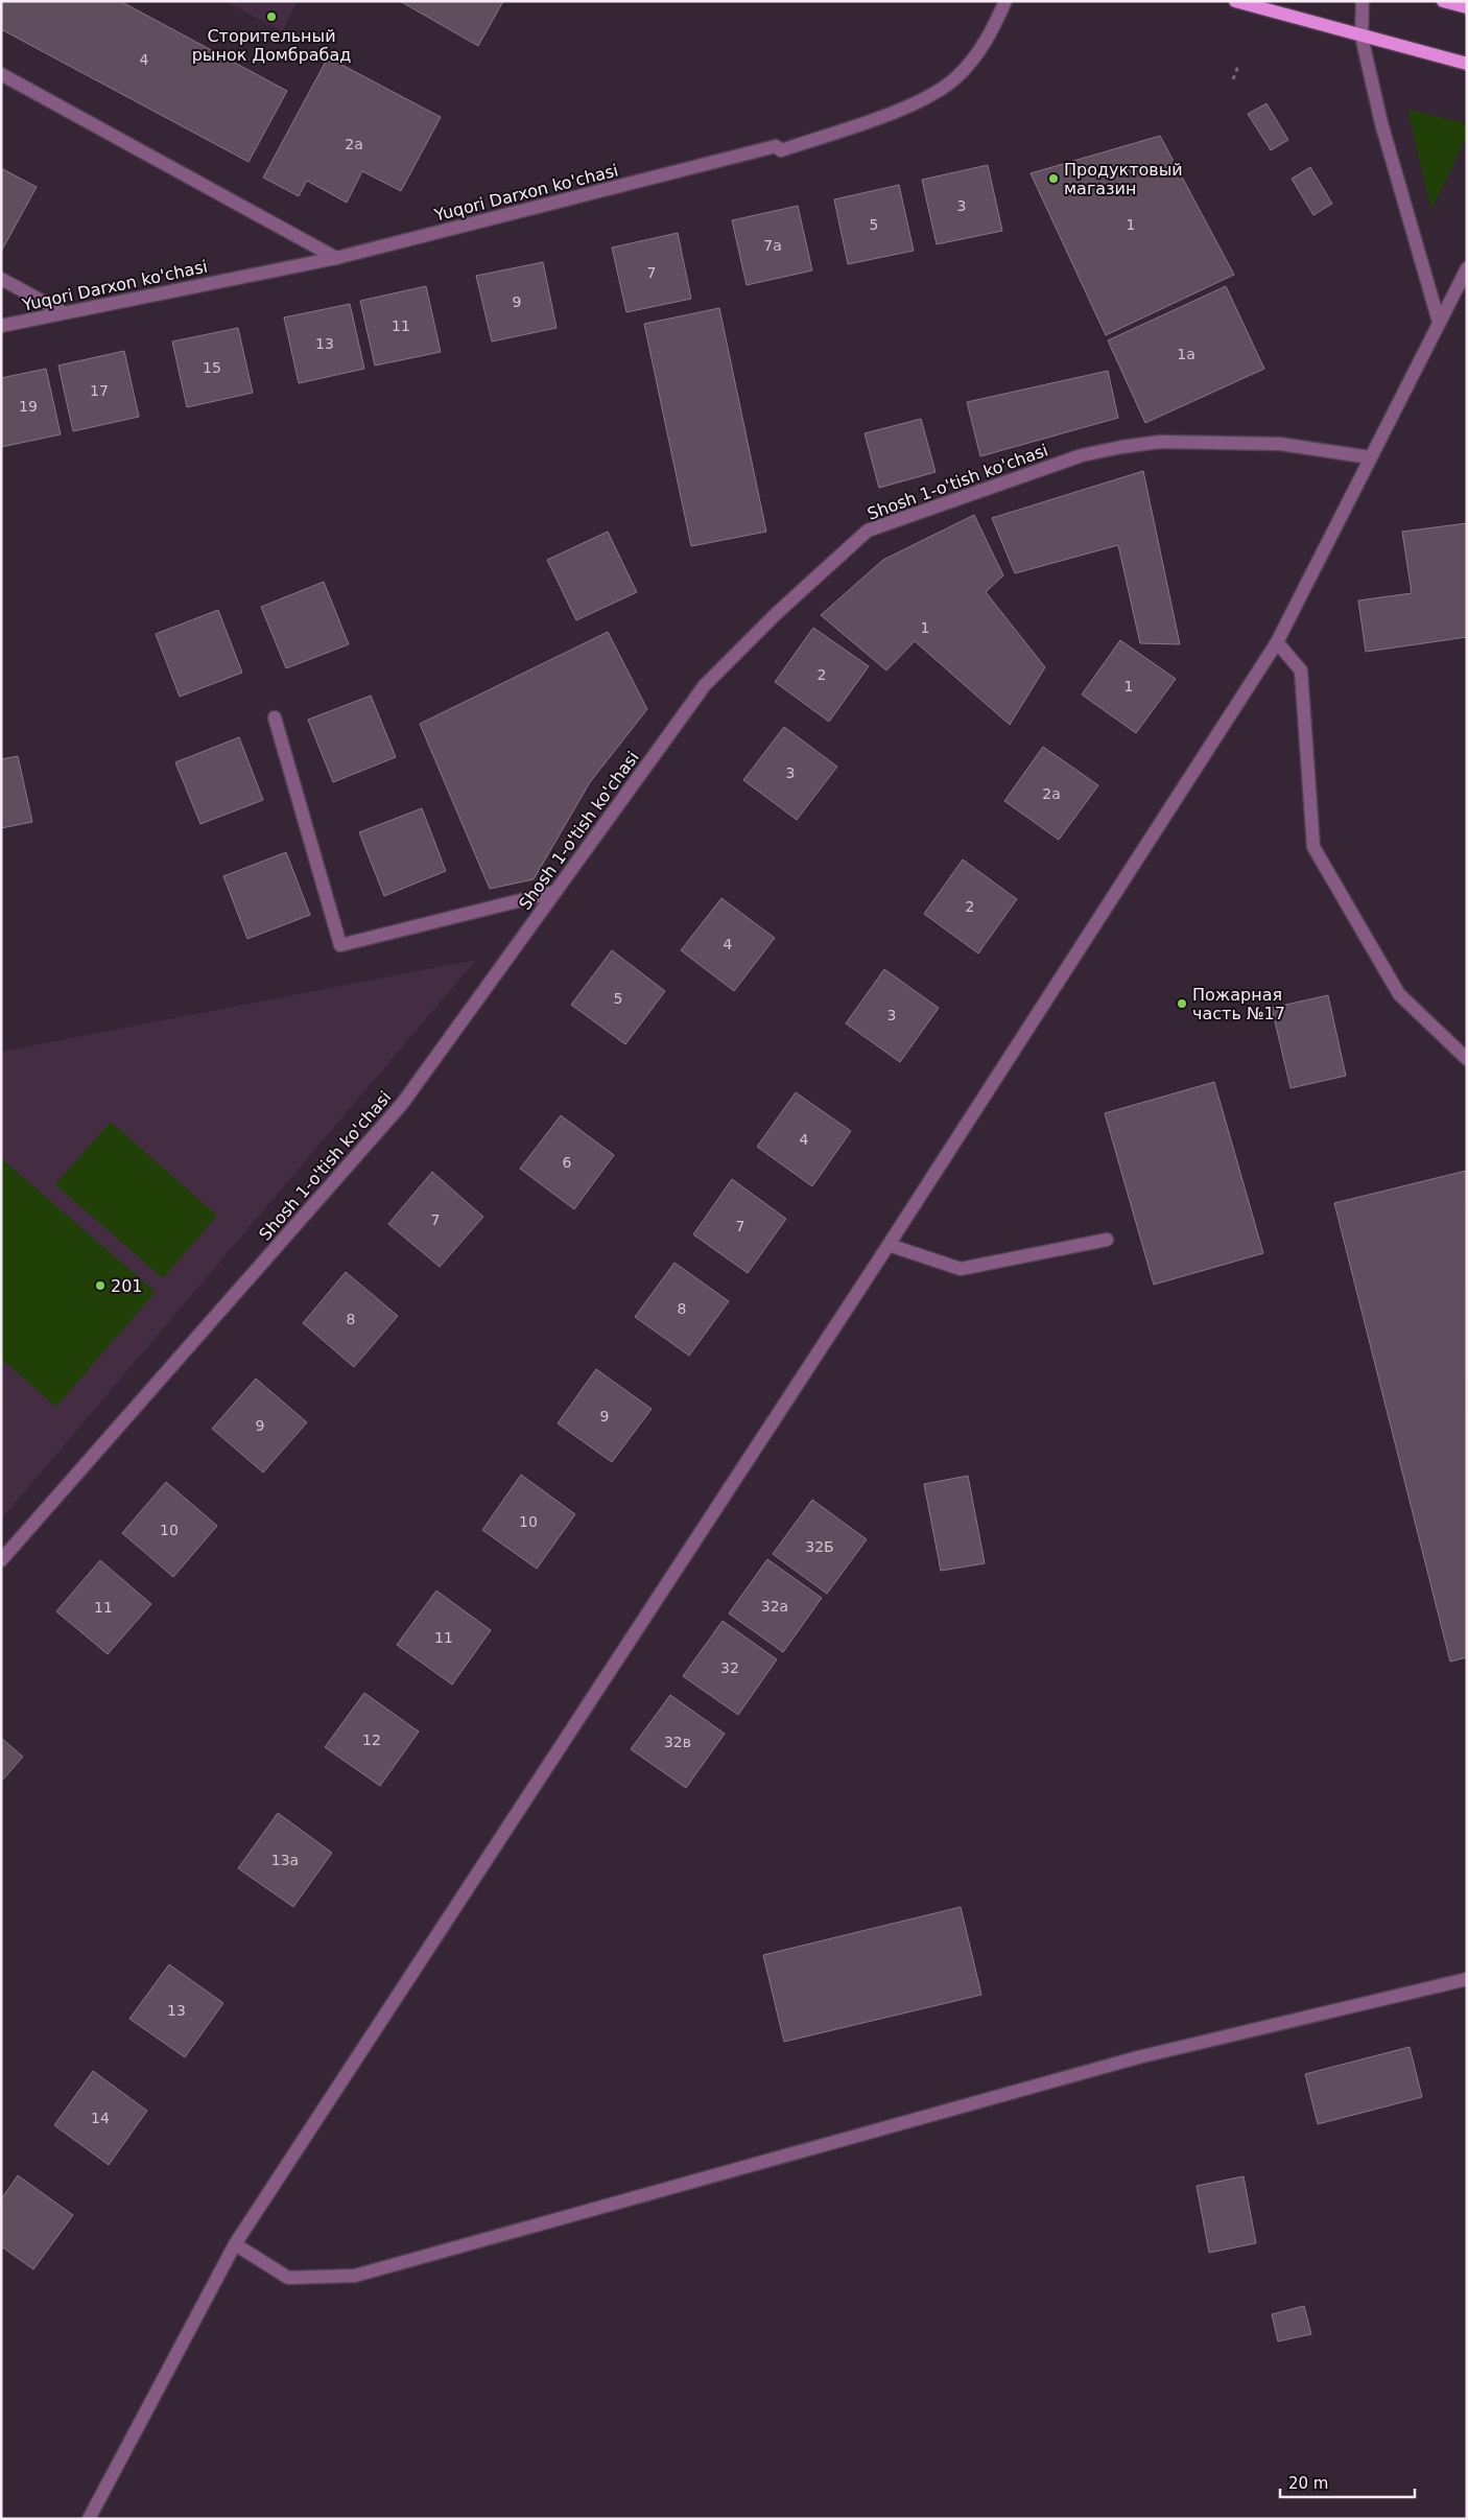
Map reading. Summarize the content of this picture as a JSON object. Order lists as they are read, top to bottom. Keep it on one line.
{"streets":{"street":["Yuqori Darxon ko'chasi","Shosh 1-o'tish ko'chasi"]},"places":["Сторительный рынок Домбрабад","Продуктовый магазин","Пожарная часть №17","201"],"house_numbers":["4","2a","3","5","1","7а","7","9","11","13","1а","15","17","19","1","2","1","3","2а","2","4","5","3","4","6","7","7","8","8","9","9","10","10","32Б","32a","11","11","32","12","32в","13а","13","14"],"scale_bar":"20 m"}
